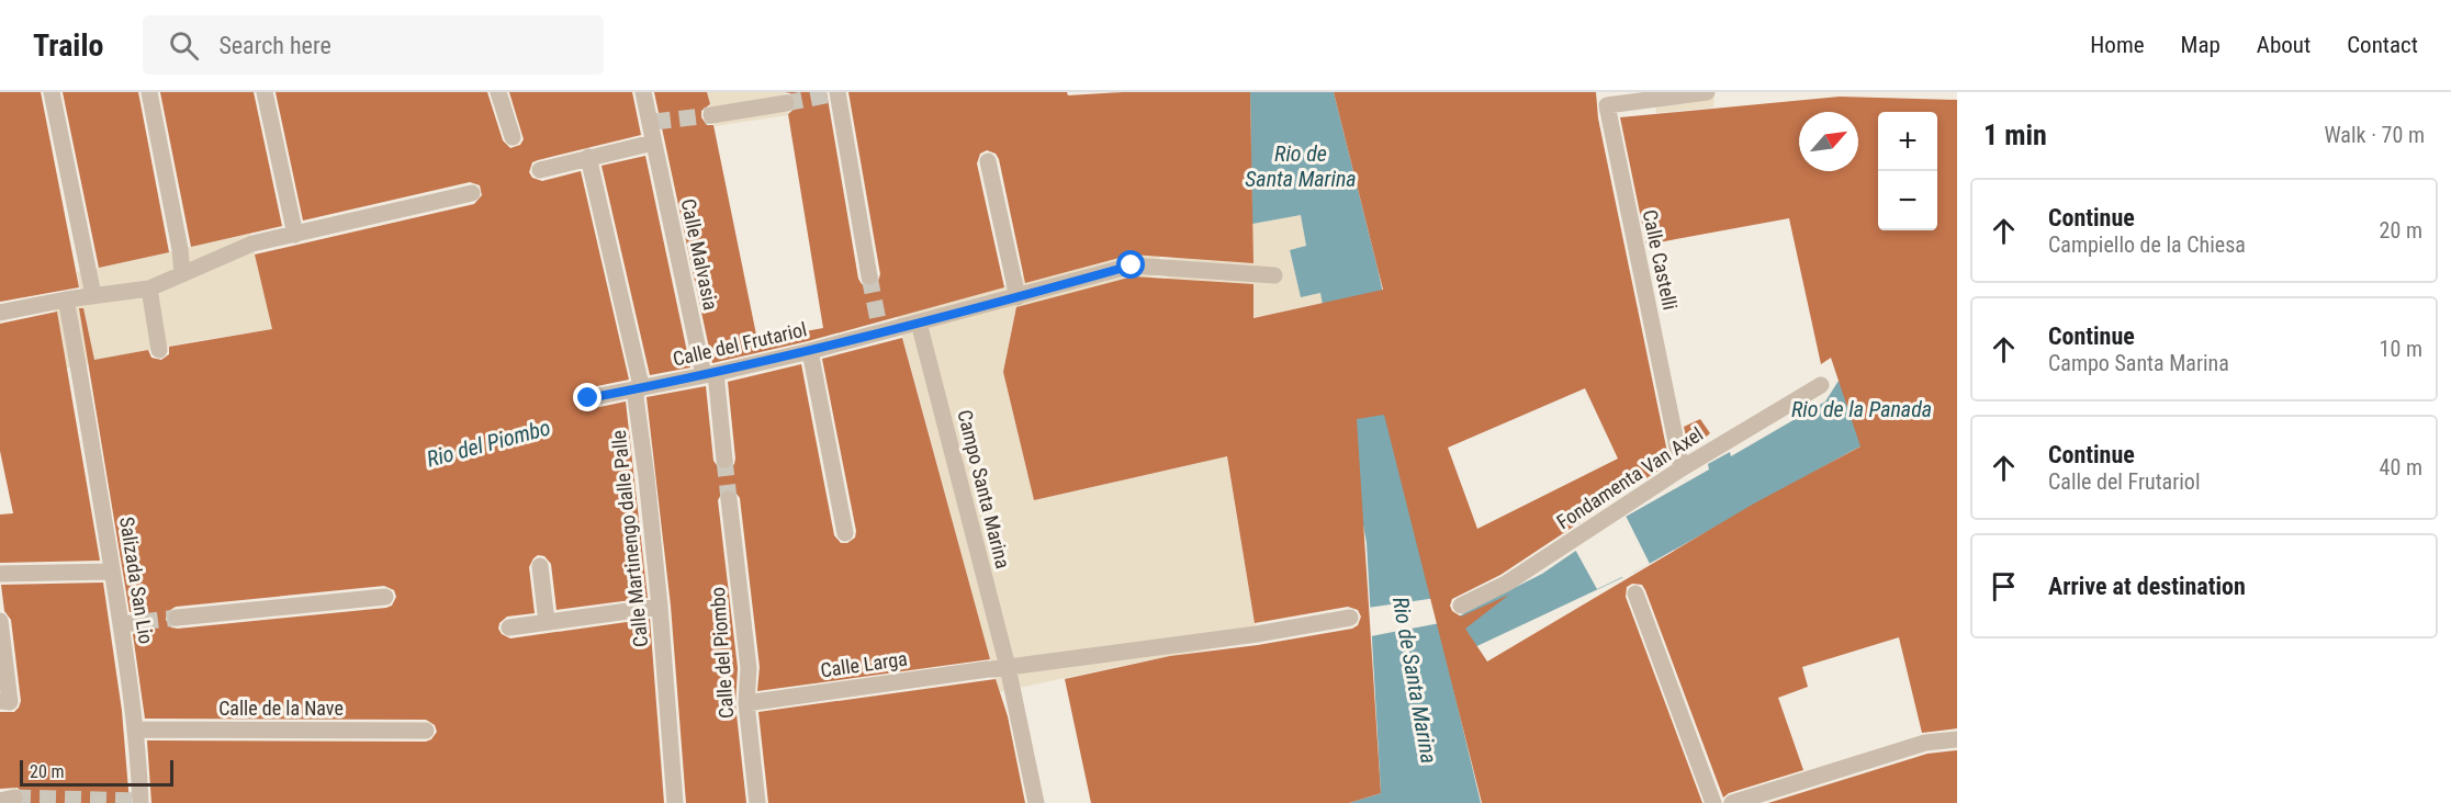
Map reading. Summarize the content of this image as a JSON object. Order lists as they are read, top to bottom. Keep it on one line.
{"streets":{"street":["Calle Malvasia","Calle Castelli","Calle del Frutariol","Fondamenta Van Axel","Campo Santa Marina","Calle Martinengo dalle Palle","Salizada San Lio","Calle del Piombo","Calle Larga","Calle de la Nave"]},"crossings":[["Calle Malvasia","Calle del Frutariol"],["Calle Castelli","Fondamenta Van Axel"],["Calle del Frutariol","Campo Santa Marina"],["Calle del Frutariol","Calle Martinengo dalle Palle"],["Campo Santa Marina","Calle Larga"],["Salizada San Lio","Calle de la Nave"],["Calle del Piombo","Calle Larga"]],"water":["Rio de Santa Marina","Rio de la Panada","Rio del Piombo"],"scale_bar":"20 m","north":"top right","page":{"header":"Trailo","search":"Search here","nav":["Home","Map","About","Contact"],"heading":["1 min","Walk · 70 m"],"map_buttons":["+","−"],"list":[["Continue","Campiello de la Chiesa","20 m"],["Continue","Campo Santa Marina","10 m"],["Continue","Calle del Frutariol","40 m"],"Arrive at destination"],"scale":"20 m"}}
